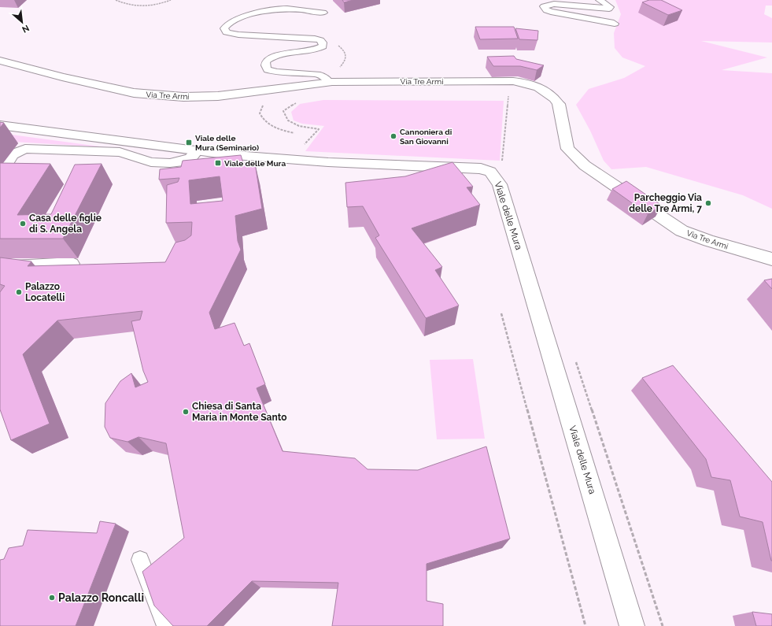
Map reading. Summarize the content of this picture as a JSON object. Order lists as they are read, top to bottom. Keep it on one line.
{"streets":{"street":["Via Tre Armi","Viale delle Mura"]},"places":{"other":["Cannoniera di San Giovanni","Parcheggio Via delle Tre Armi, 7","Casa delle figlie di S. Angela","Palazzo Locatelli","Chiesa di Santa Maria in Monte Santo","Palazzo Roncalli"],"transit":["Viale delle Mura (Seminario)","Viale delle Mura"]},"north":"bottom right"}
